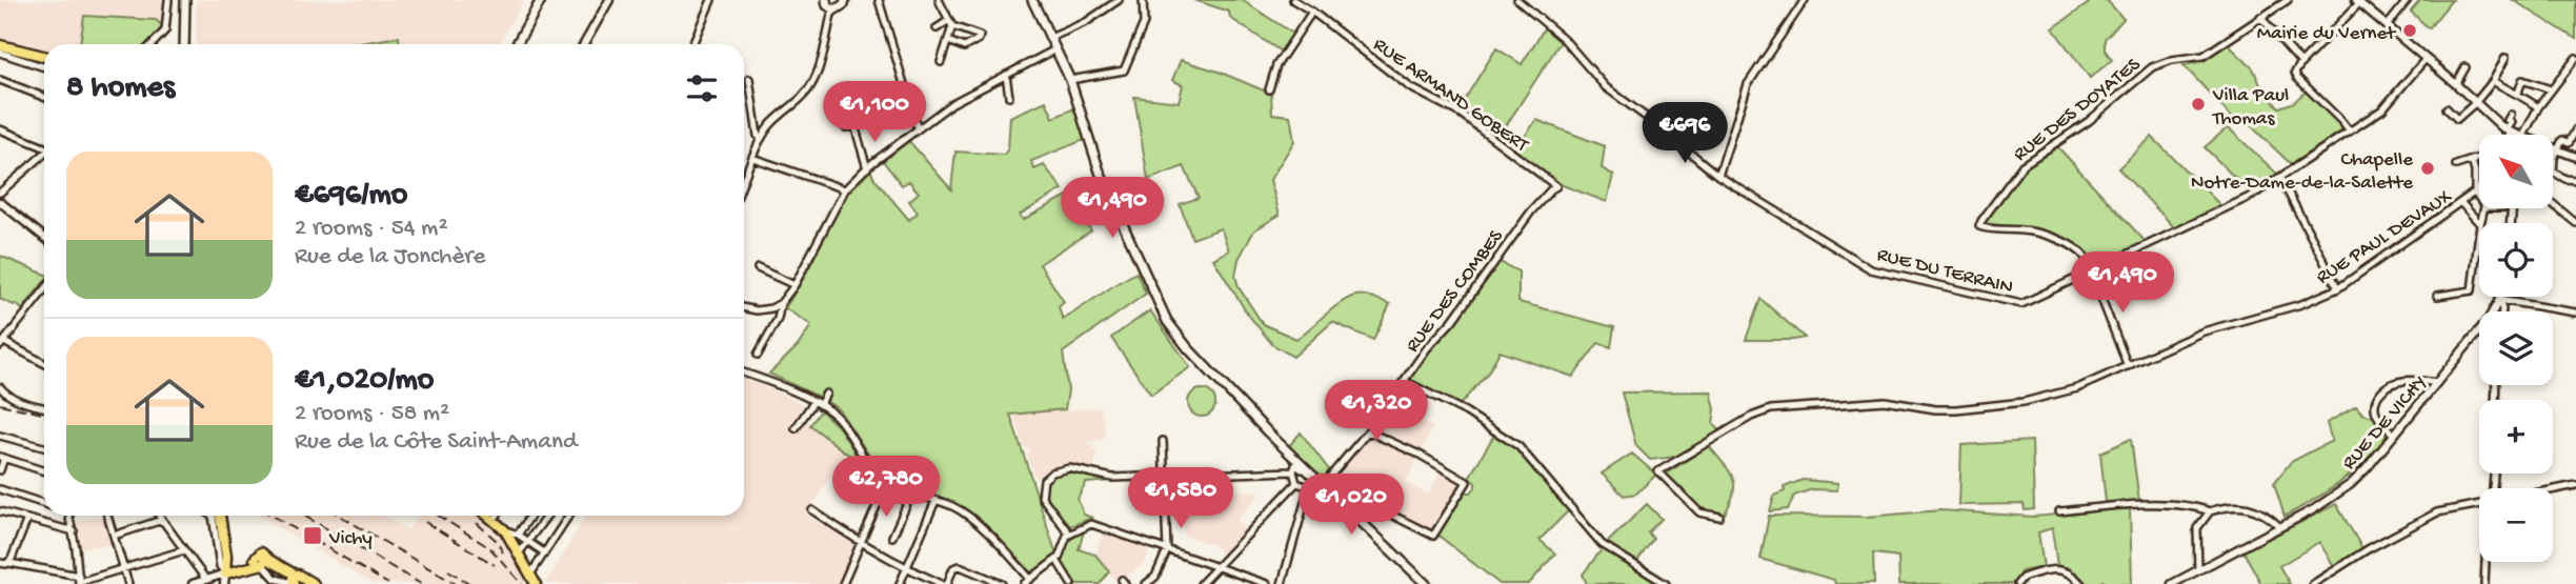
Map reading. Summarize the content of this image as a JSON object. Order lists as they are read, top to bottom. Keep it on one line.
{"streets":{"street":["RUE ARMAND GOBERT","RUE DES DOYATES","RUE PAUL DEVAUX","RUE DU TERRAIN","RUE DES COMBES","RUE DE VICHY"]},"crossings":[["RUE ARMAND GOBERT","RUE DES COMBES"],["RUE DES DOYATES","RUE DU TERRAIN"]],"places":{"other":["Mairie du Vernet","Villa Paul Thomas","Chapelle Notre-Dame-de-la-Salette"],"transit":["Vichy"]},"north":"top left","page":{"heading":"8 homes","price":["€1,100","€696","€1,490","€1,490","€1,320","€2,780","€1,580","€1,020"],"list":[{"name":"€696/mo","note":"2 rooms · 54 m² · Rue de la Jonchère"},{"name":"€1,020/mo","note":"2 rooms · 58 m² · Rue de la Côte Saint-Amand"}],"map_buttons":["+","−"]}}
